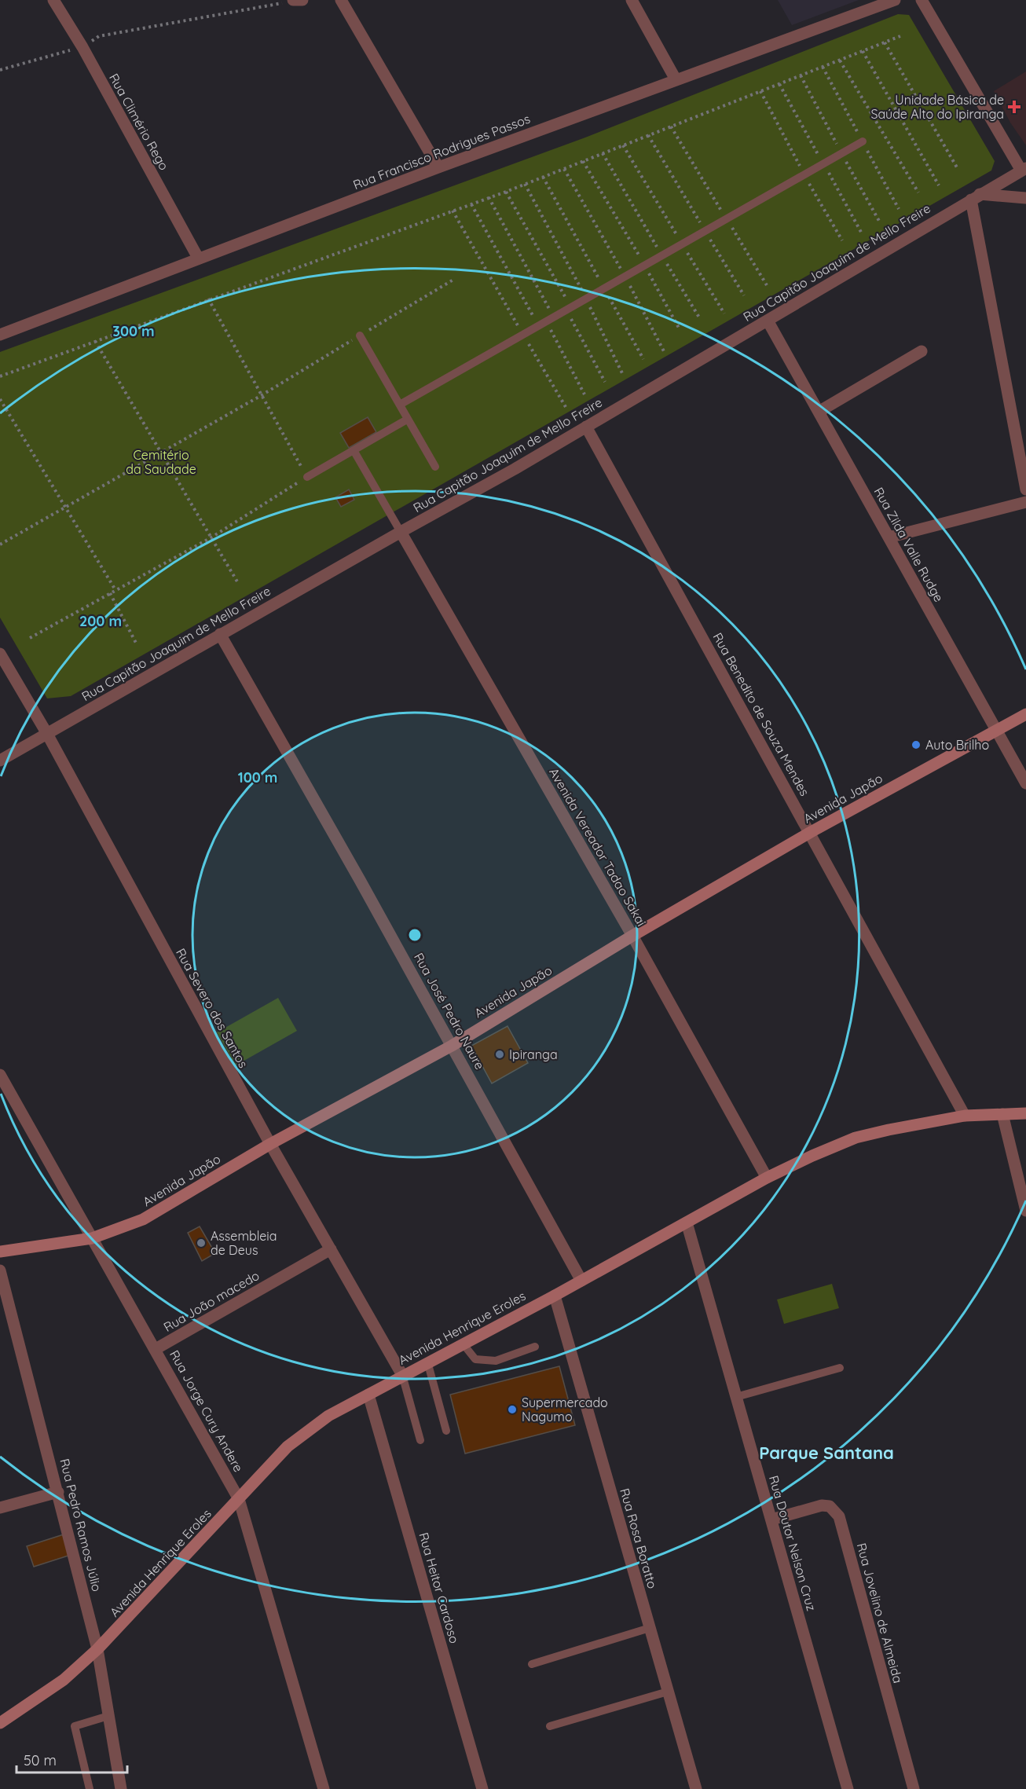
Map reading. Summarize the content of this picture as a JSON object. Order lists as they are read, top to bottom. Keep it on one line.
{"streets":{"main road":["Avenida Japão","Avenida Henrique Eroles"],"street":["Rua Climério Rego","Rua Francisco Rodrigues Passos","Rua Capitão Joaquim de Mello Freire","Rua Zilda Valle Rudge","Rua Benedito de Souza Mendes","Avenida Vereador Tadao Sakai","Rua Severo dos Santos","Rua José Pedro Naure","Rua João macedo","Rua Jorge Cury Andere","Rua Pedro Ramos Júlio","Rua Rosa Boratto","Rua Doutor Nelson Cruz","Rua Heitor Cardoso","Rua Jovelino de Almeida"]},"crossings":[["Rua Climério Rego","Rua Francisco Rodrigues Passos"],["Rua Capitão Joaquim de Mello Freire","Rua Zilda Valle Rudge"],["Rua Capitão Joaquim de Mello Freire","Rua Benedito de Souza Mendes"],["Rua Capitão Joaquim de Mello Freire","Avenida Vereador Tadao Sakai"],["Rua Capitão Joaquim de Mello Freire","Rua Severo dos Santos"],["Rua Capitão Joaquim de Mello Freire","Rua José Pedro Naure"],["Rua Zilda Valle Rudge","Avenida Japão"],["Rua Benedito de Souza Mendes","Avenida Japão"],["Rua Benedito de Souza Mendes","Avenida Henrique Eroles"],["Avenida Japão","Avenida Vereador Tadao Sakai"],["Avenida Japão","Rua Severo dos Santos"],["Avenida Japão","Rua José Pedro Naure"],["Avenida Japão","Rua Jorge Cury Andere"],["Avenida Vereador Tadao Sakai","Avenida Henrique Eroles"],["Rua Severo dos Santos","Rua João macedo"],["Rua Severo dos Santos","Avenida Henrique Eroles"],["Rua José Pedro Naure","Avenida Henrique Eroles"],["Rua João macedo","Rua Jorge Cury Andere"],["Avenida Henrique Eroles","Rua Jorge Cury Andere"],["Avenida Henrique Eroles","Rua Pedro Ramos Júlio"],["Avenida Henrique Eroles","Rua Rosa Boratto"],["Avenida Henrique Eroles","Rua Doutor Nelson Cruz"],["Avenida Henrique Eroles","Rua Heitor Cardoso"],["Rua Doutor Nelson Cruz","Rua Jovelino de Almeida"]],"districts":["Parque Santana"],"parks":["Cemitério da Saudade"],"places":{"health":["Unidade Básica de Saúde Alto do Ipiranga"],"other":["Auto Brilho","Ipiranga","Assembleia de Deus","Supermercado Nagumo"]},"scale_bar":"50 m","rings":["300 m","200 m","100 m"]}
